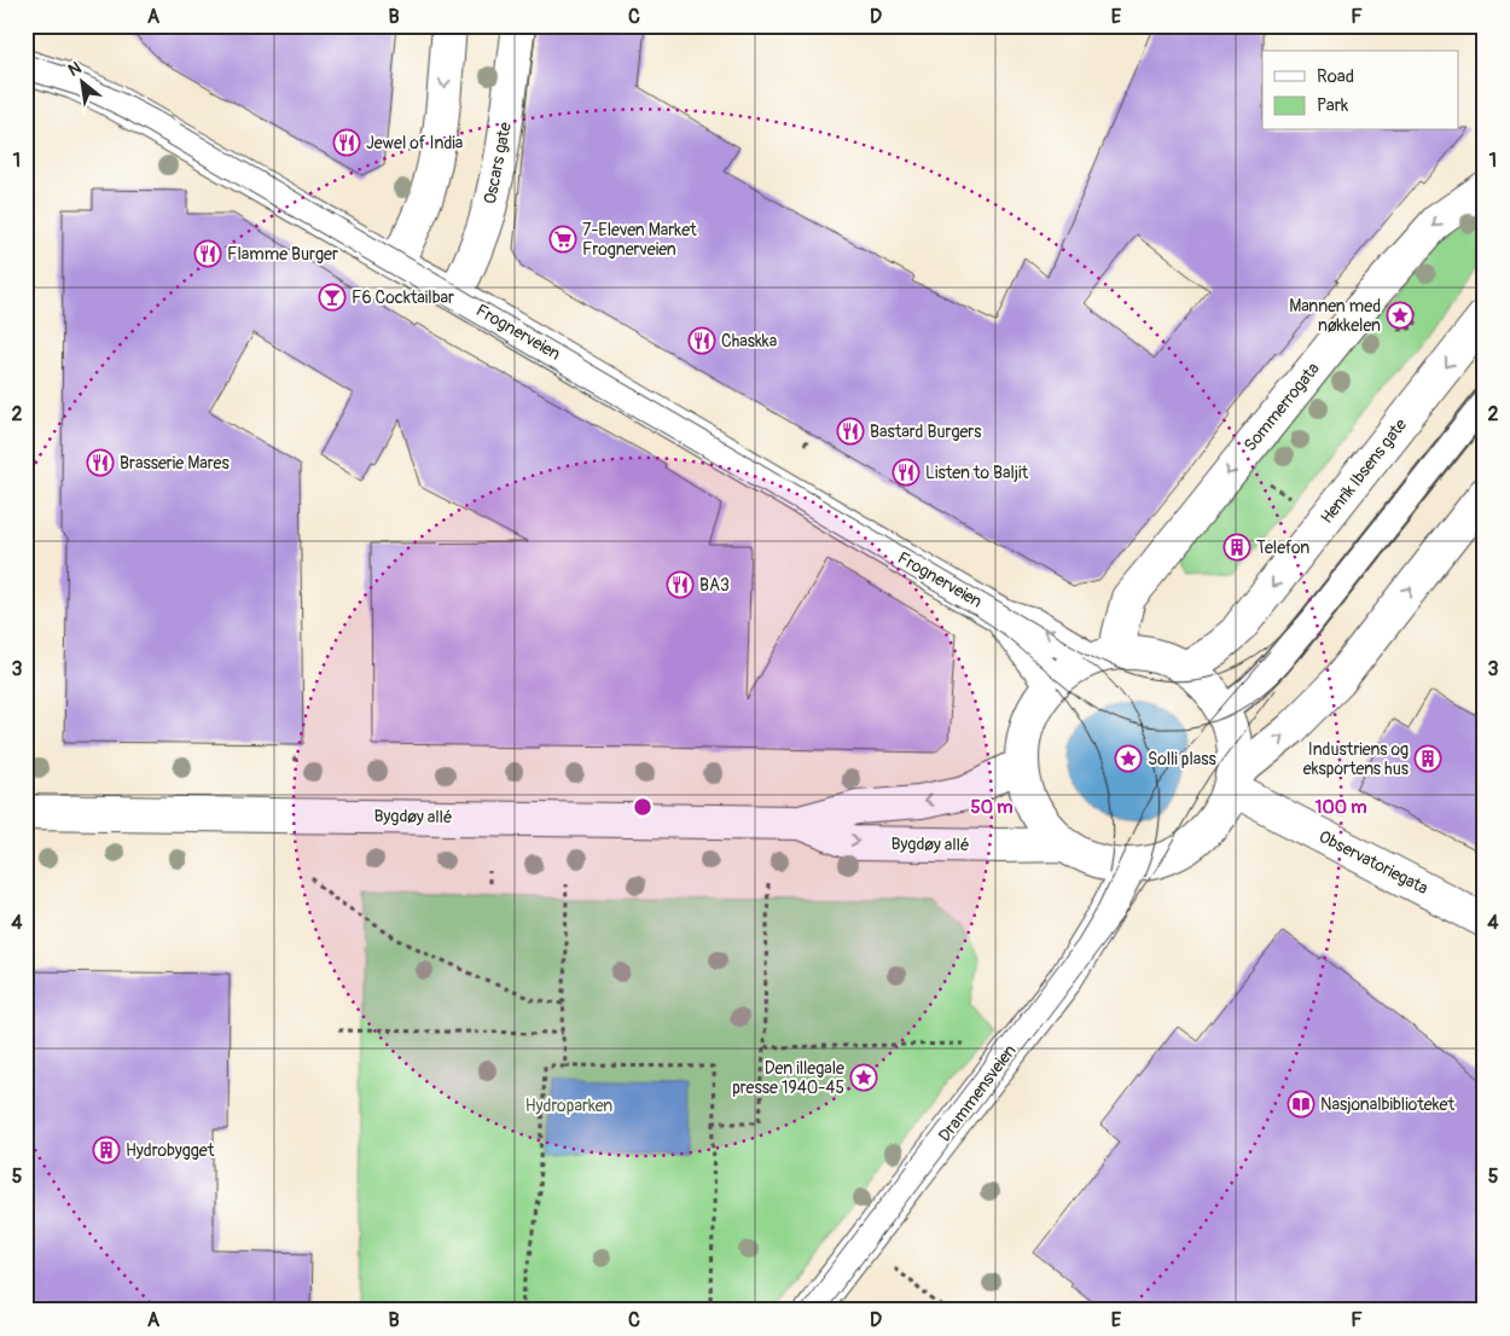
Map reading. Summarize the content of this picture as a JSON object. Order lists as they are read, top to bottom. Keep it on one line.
{"streets":{"street":["Oscars gate","Frognerveien","Sommerrogata","Henrik Ibsens gate","Bygdøy allé","Observatoriegata","Drammensveien"]},"crossings":[["Oscars gate","Frognerveien"],["Frognerveien","Sommerrogata"],["Frognerveien","Henrik Ibsens gate"],["Frognerveien","Bygdøy allé"],["Frognerveien","Observatoriegata"],["Frognerveien","Drammensveien"],["Sommerrogata","Henrik Ibsens gate"],["Sommerrogata","Bygdøy allé"],["Sommerrogata","Observatoriegata"],["Sommerrogata","Drammensveien"],["Henrik Ibsens gate","Bygdøy allé"],["Henrik Ibsens gate","Observatoriegata"],["Henrik Ibsens gate","Drammensveien"],["Bygdøy allé","Observatoriegata"],["Bygdøy allé","Drammensveien"],["Observatoriegata","Drammensveien"]],"parks":["Hydroparken"],"places":{"restaurant":["Jewel of India","Flamme Burger","Chaskka","Bastard Burgers","Brasserie Mares","Listen to Baljit","BA3"],"supermarket":["7-Eleven Market Frognerveien"],"bar":["F6 Cocktailbar"],"place":["Mannen med nøkkelen","Solli plass","Den illegale presse 1940-45"],"building":["Telefon","Industriens og eksportens hus","Hydrobygget"],"library":["Nasjonalbiblioteket"]},"legend":["Road","Park"],"north":"top left","grid":{"columns":["A","B","C","D","E","F"],"rows":["1","2","3","4","5"]},"rings":["50 m","100 m"]}
